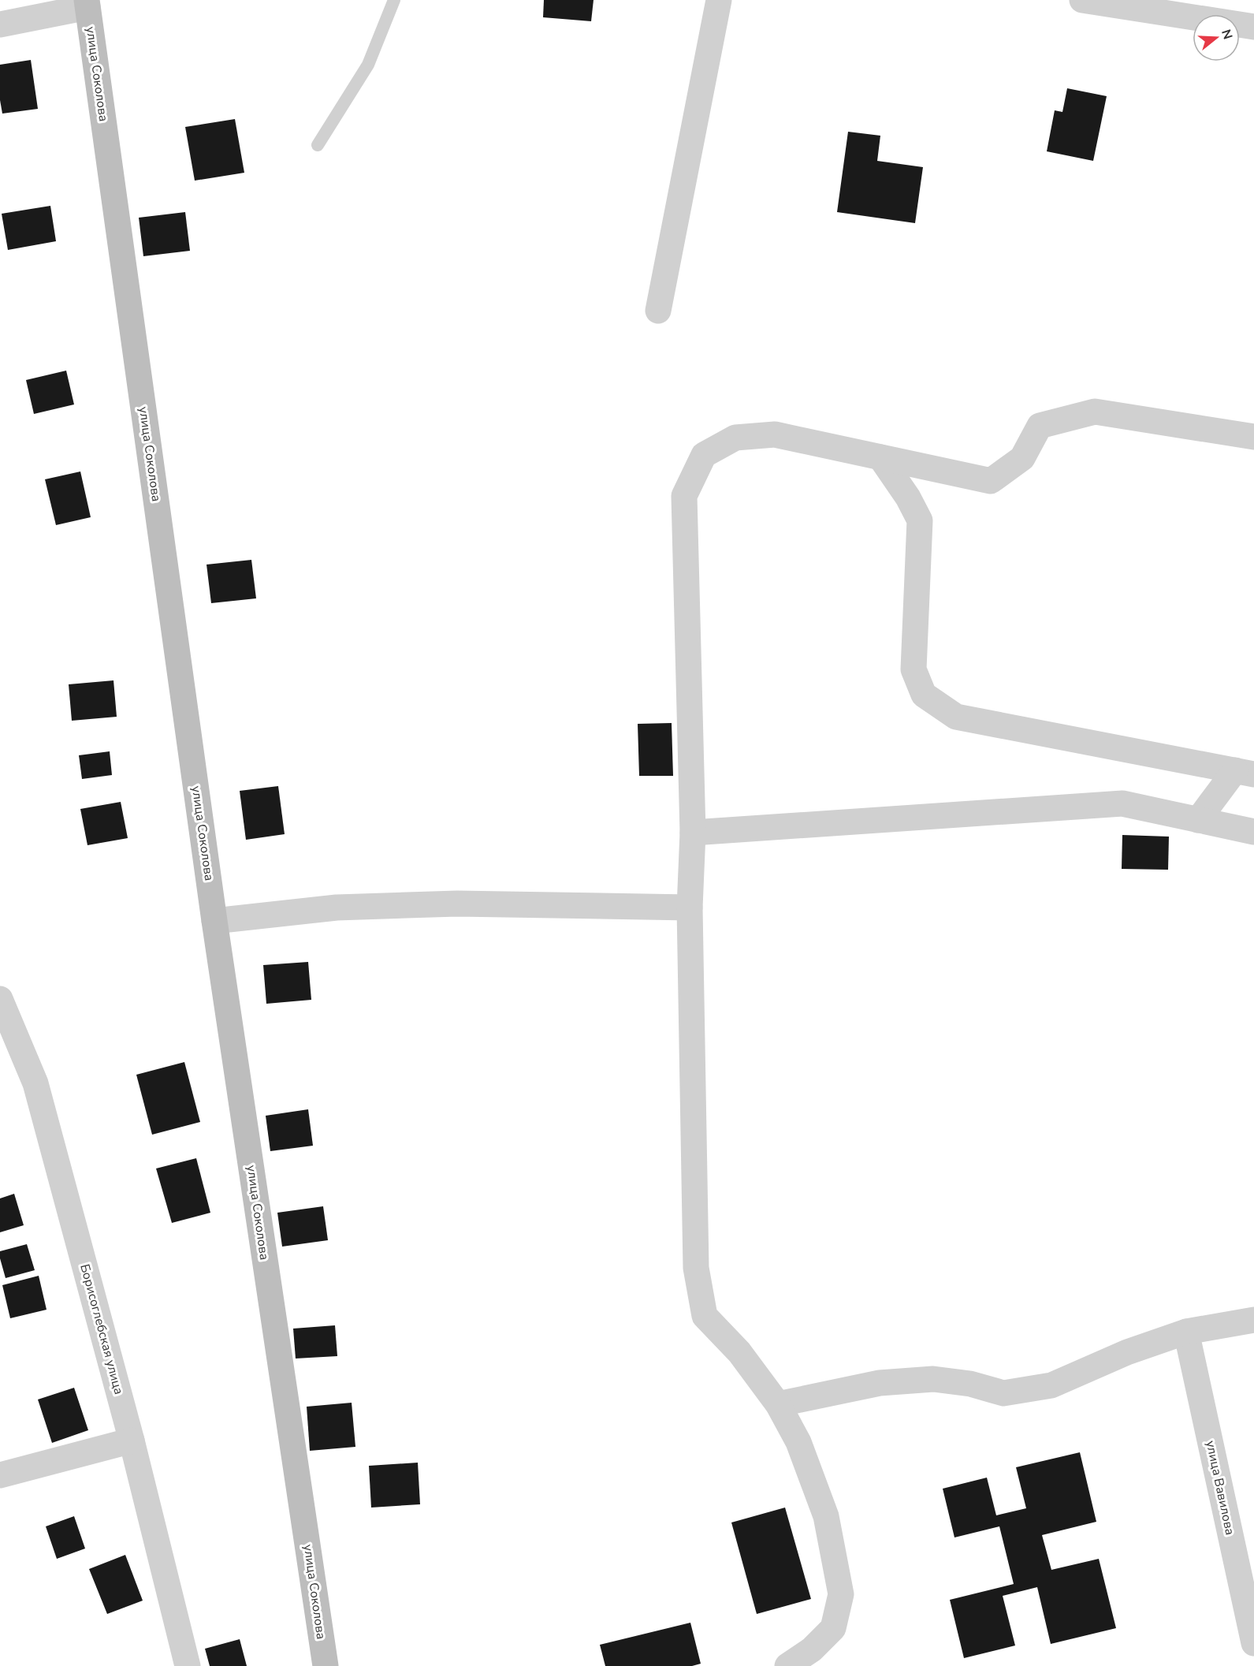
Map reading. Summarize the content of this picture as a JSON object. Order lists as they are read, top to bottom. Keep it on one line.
{"streets":{"main road":["улица Соколова"],"street":["Борисоглебская улица","улица Вавилова"]},"north":"right"}
